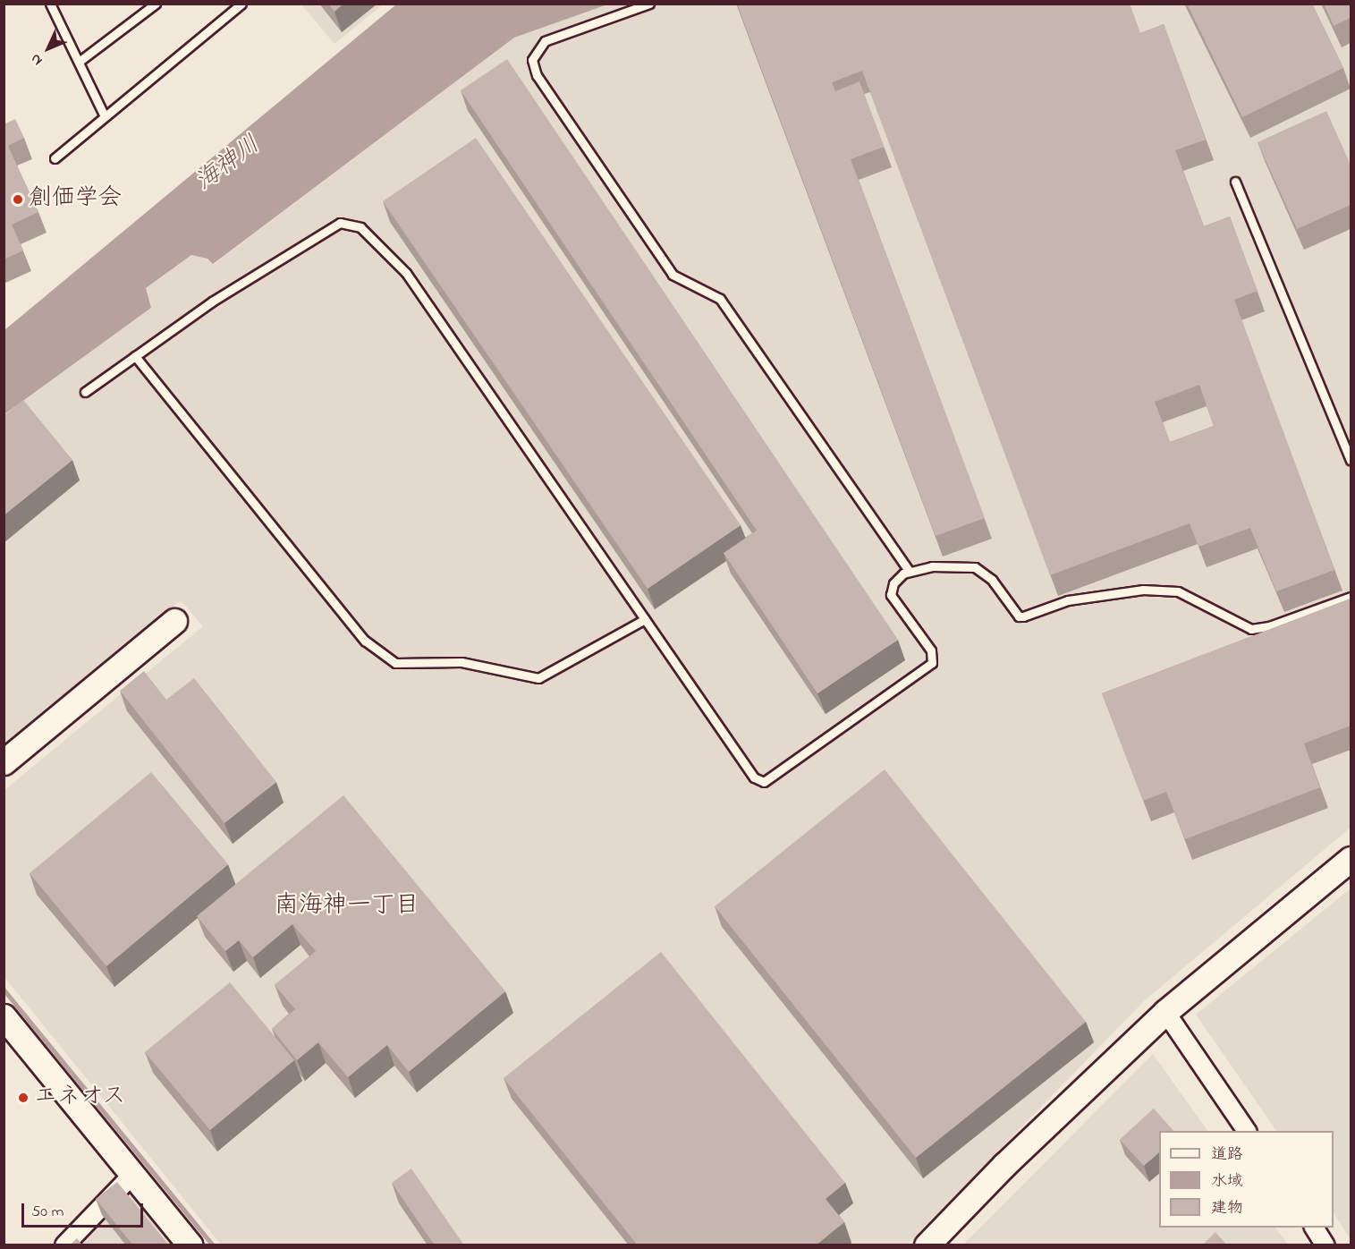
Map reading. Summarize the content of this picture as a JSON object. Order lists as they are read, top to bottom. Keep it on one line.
{"districts":["南海神一丁目"],"water":["海神川"],"places":["創価学会","エネオス"],"legend":["道路","水域","建物"],"scale_bar":"50 m","north":"bottom left"}
